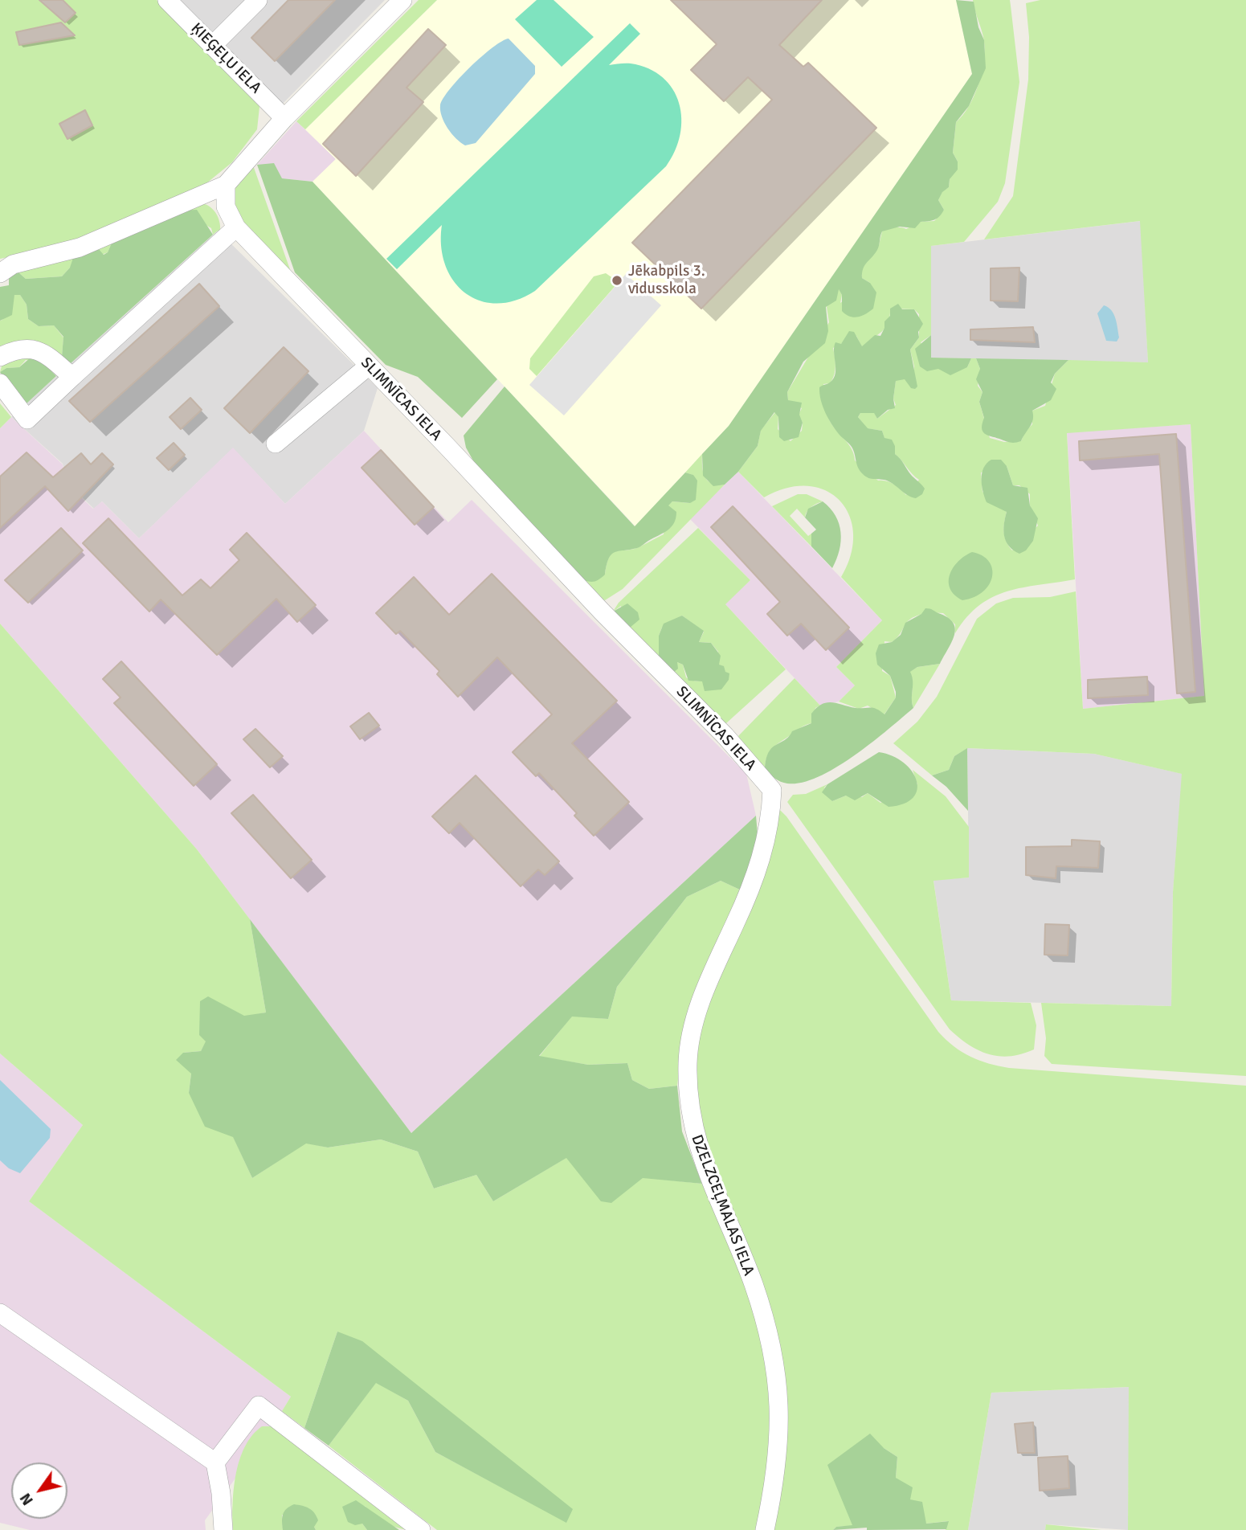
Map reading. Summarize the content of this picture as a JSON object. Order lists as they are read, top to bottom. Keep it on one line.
{"streets":{"street":["ĶIEĢEĻU IELA","SLIMNĪCAS IELA","DZELZCEĻMALAS IELA"]},"crossings":[["SLIMNĪCAS IELA","DZELZCEĻMALAS IELA"]],"places":["Jēkabpils 3. vidusskola"],"north":"bottom left"}
